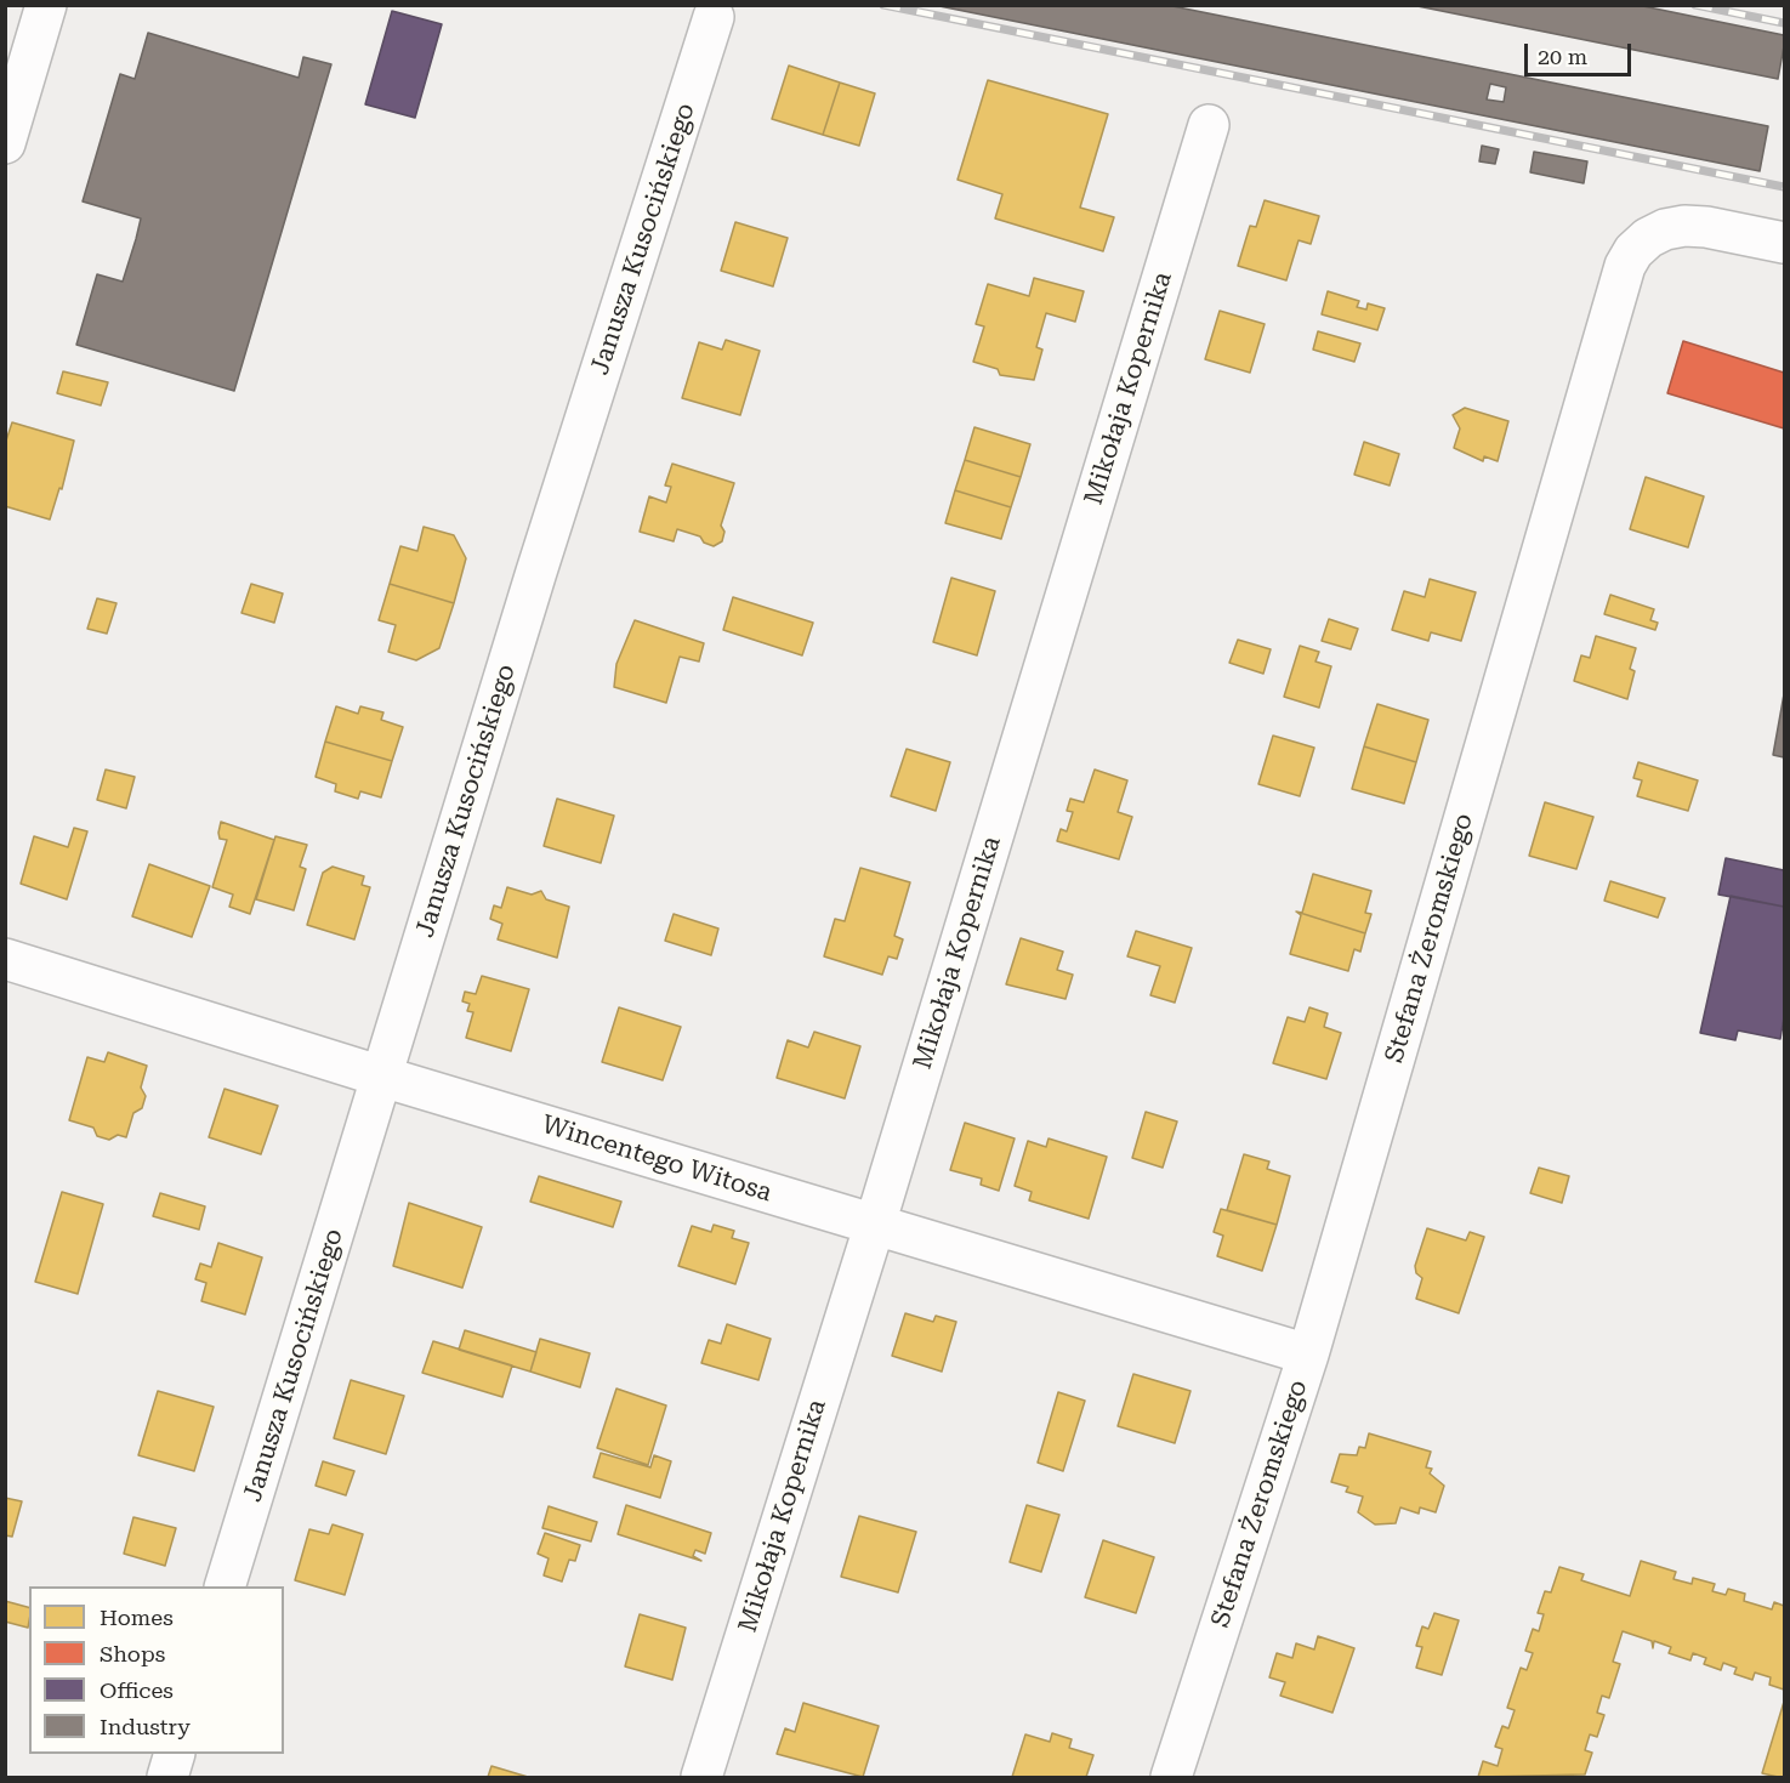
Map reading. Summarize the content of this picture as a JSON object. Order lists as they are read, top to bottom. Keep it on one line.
{"streets":{"street":["Janusza Kusocińskiego","Mikołaja Kopernika","Stefana Żeromskiego","Wincentego Witosa"]},"crossings":[["Janusza Kusocińskiego","Wincentego Witosa"],["Mikołaja Kopernika","Wincentego Witosa"],["Stefana Żeromskiego","Wincentego Witosa"]],"legend":["Homes","Shops","Offices","Industry"],"scale_bar":"20 m"}
